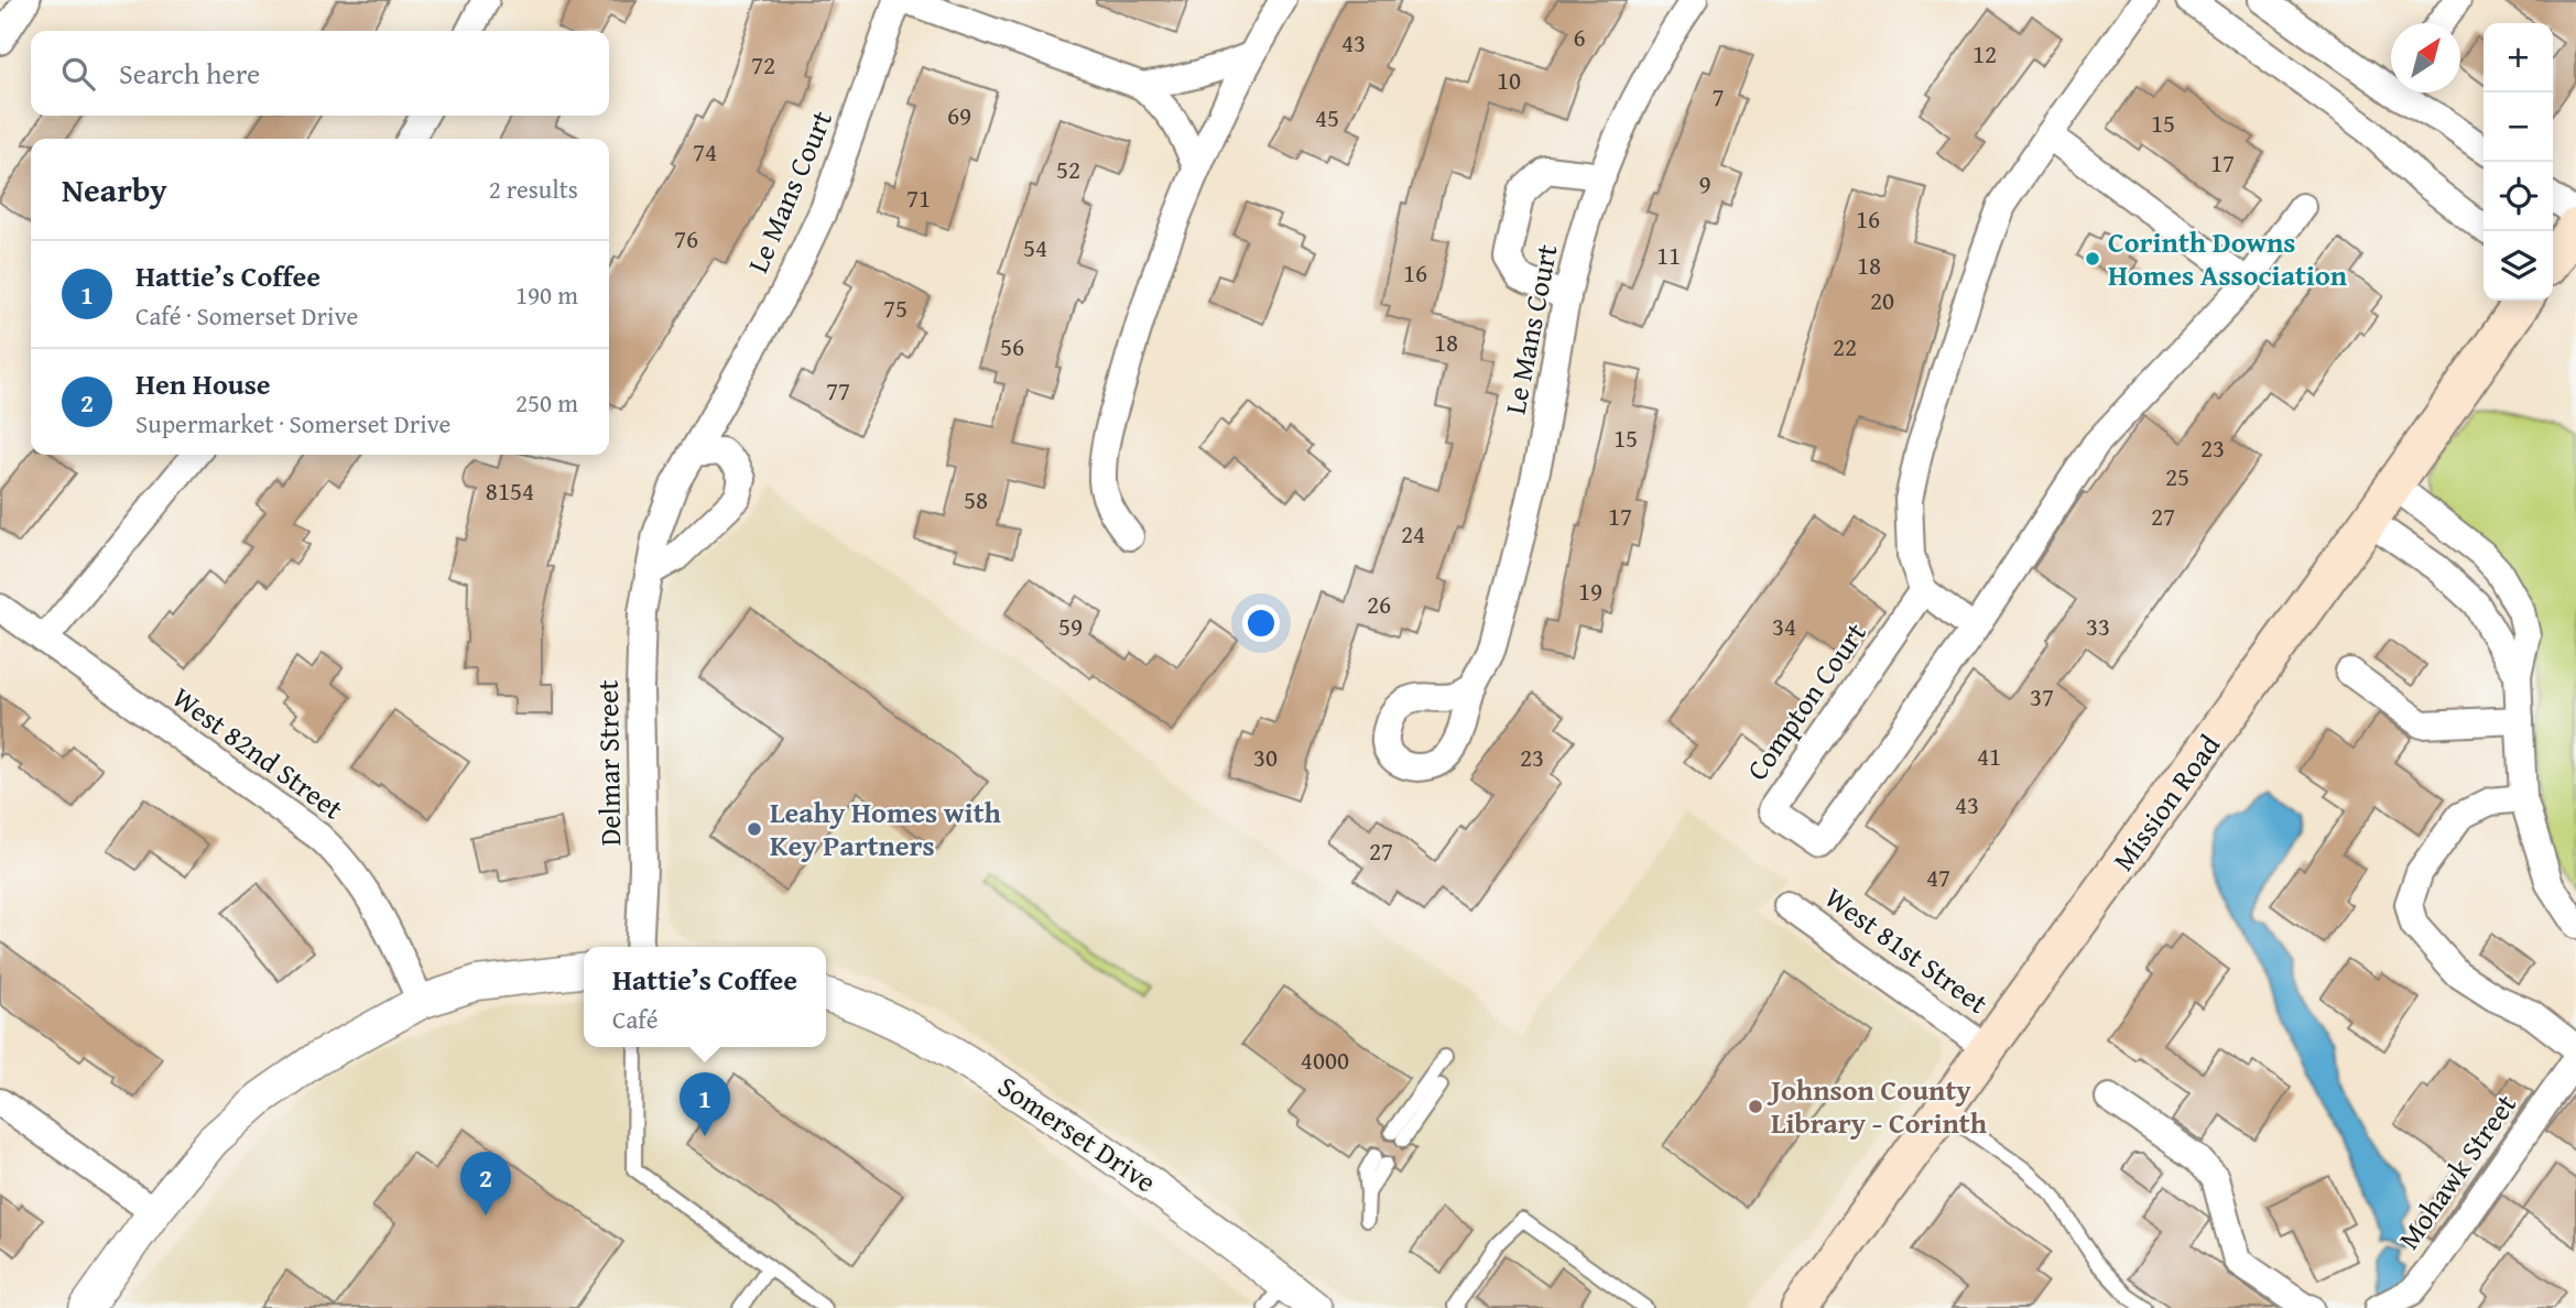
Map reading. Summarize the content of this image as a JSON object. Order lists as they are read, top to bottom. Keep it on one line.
{"streets":{"main road":["Mission Road"],"street":["Le Mans Court","Compton Court","West 82nd Street","Delmar Street","West 81st Street","Somerset Drive","Mohawk Street"]},"crossings":[["Le Mans Court","Delmar Street"],["Mission Road","West 81st Street"]],"places":["Corinth Downs Homes Association","Leahy Homes with Key Partners","Johnson County Library - Corinth"],"house_numbers":["6","43","12","72","10","7","69","45","15","74","17","52","9","71","16","76","54","11","18","16","20","75","18","56","22","77","15","23","25","8154","58","17","27","24","19","26","59","34","33","37","41","30","23","43","27","47","4000"],"north":"top right","page":{"map_buttons":["+","−"],"search":"Search here","heading":["Nearby","2 results"],"list":[{"mark":"1","name":"Hattie’s Coffee","note":"Café · Somerset Drive","value":"190 m"},{"mark":"2","name":"Hen House","note":"Supermarket · Somerset Drive","value":"250 m"}],"popup":["Hattie’s Coffee","Café"],"pins":["1","2"]}}
